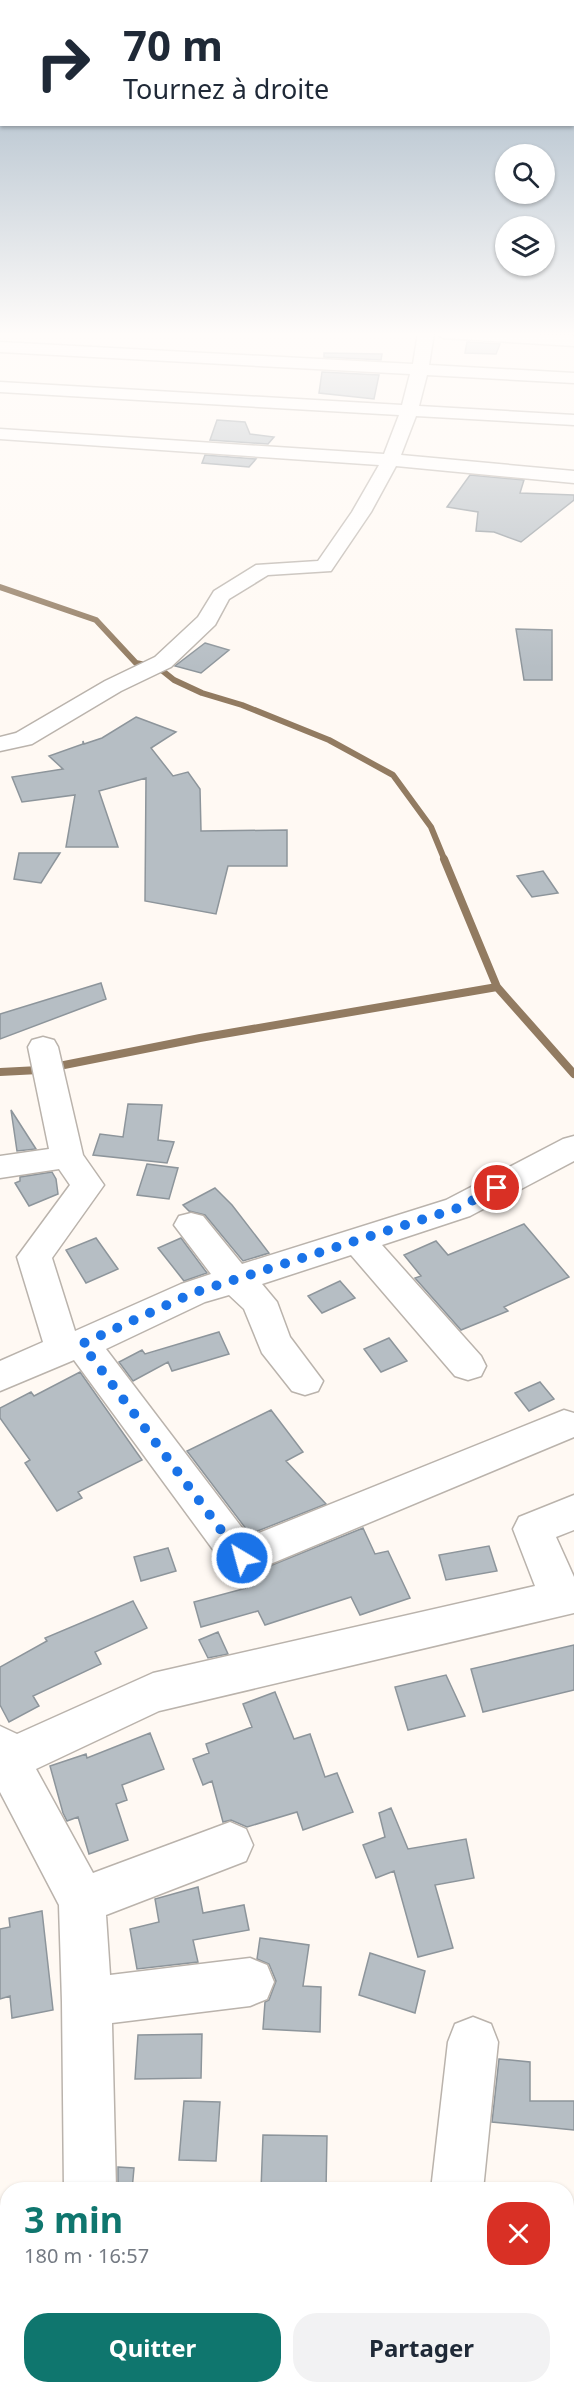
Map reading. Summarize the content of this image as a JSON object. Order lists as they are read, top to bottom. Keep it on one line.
{"page":{"turn":["70 m","Tournez à droite"],"heading":["3 min","180 m · 16:57"],"buttons":["Quitter","Partager"]}}
